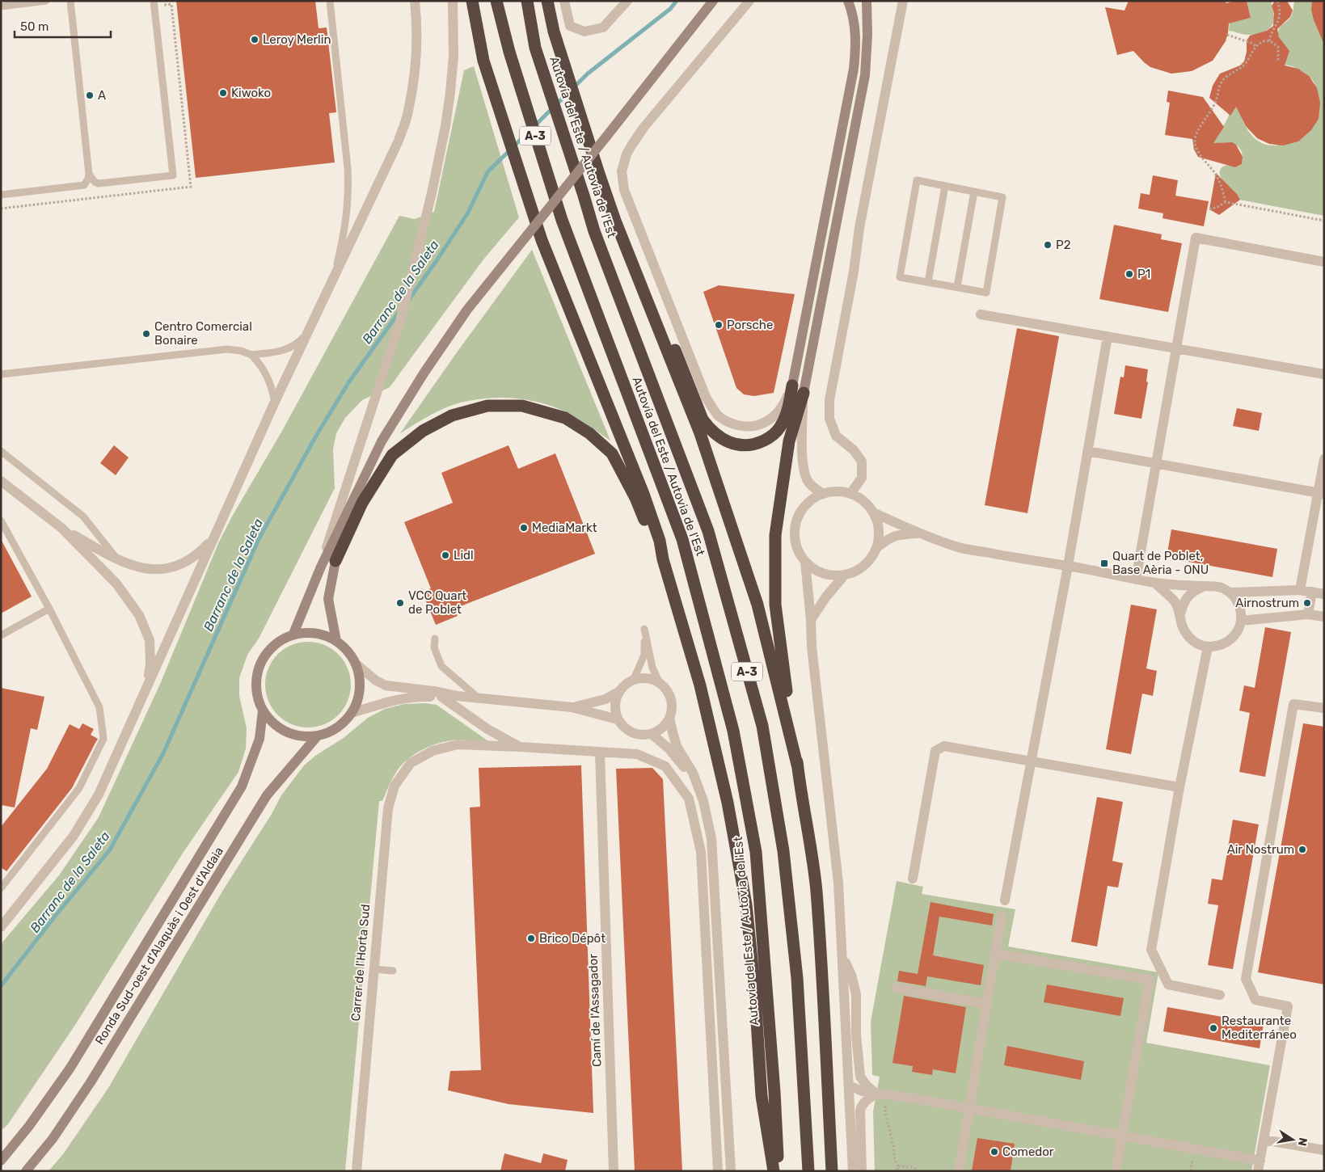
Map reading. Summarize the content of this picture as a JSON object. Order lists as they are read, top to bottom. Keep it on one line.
{"streets":{"highway":["A-3","Autovía del Este / Autovia de l'Est"],"main road":["Ronda Sud-oest d'Alaquàs i Oest d'Aldaia"],"street":["Carrer de l'Horta Sud","Camí de l'Assagador"]},"water":["Barranc de la Saleta"],"places":{"other":["Leroy Merlin","Kiwoko","A","P2","P1","Porsche","Centro Comercial Bonaire","MediaMarkt","Lidl","VCC Quart de Poblet","Airnostrum","Air Nostrum","Brico Dépôt","Restaurante Mediterráneo","Comedor"],"transit":["Quart de Poblet, Base Aèria - ONU"]},"scale_bar":"50 m","north":"right"}
